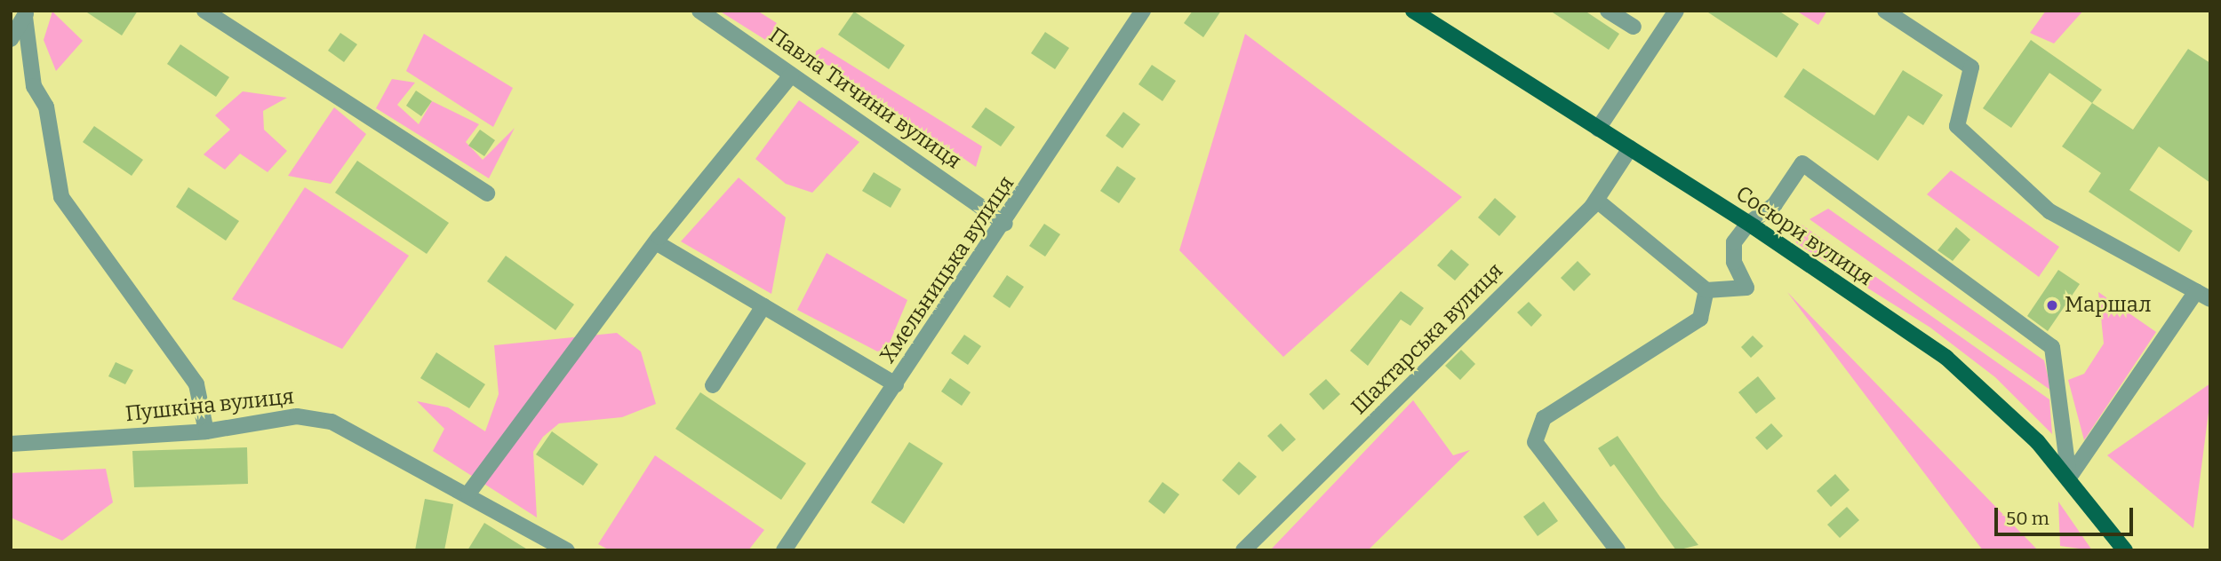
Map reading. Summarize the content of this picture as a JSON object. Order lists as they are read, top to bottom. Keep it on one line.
{"streets":{"main road":["Сосюри вулиця"],"street":["Павла Тичини вулиця","Хмельницька вулиця","Шахтарська вулиця","Пушкіна вулиця"]},"crossings":[["Павла Тичини вулиця","Хмельницька вулиця"],["Сосюри вулиця","Шахтарська вулиця"]],"places":["Маршал"],"scale_bar":"50 m"}
